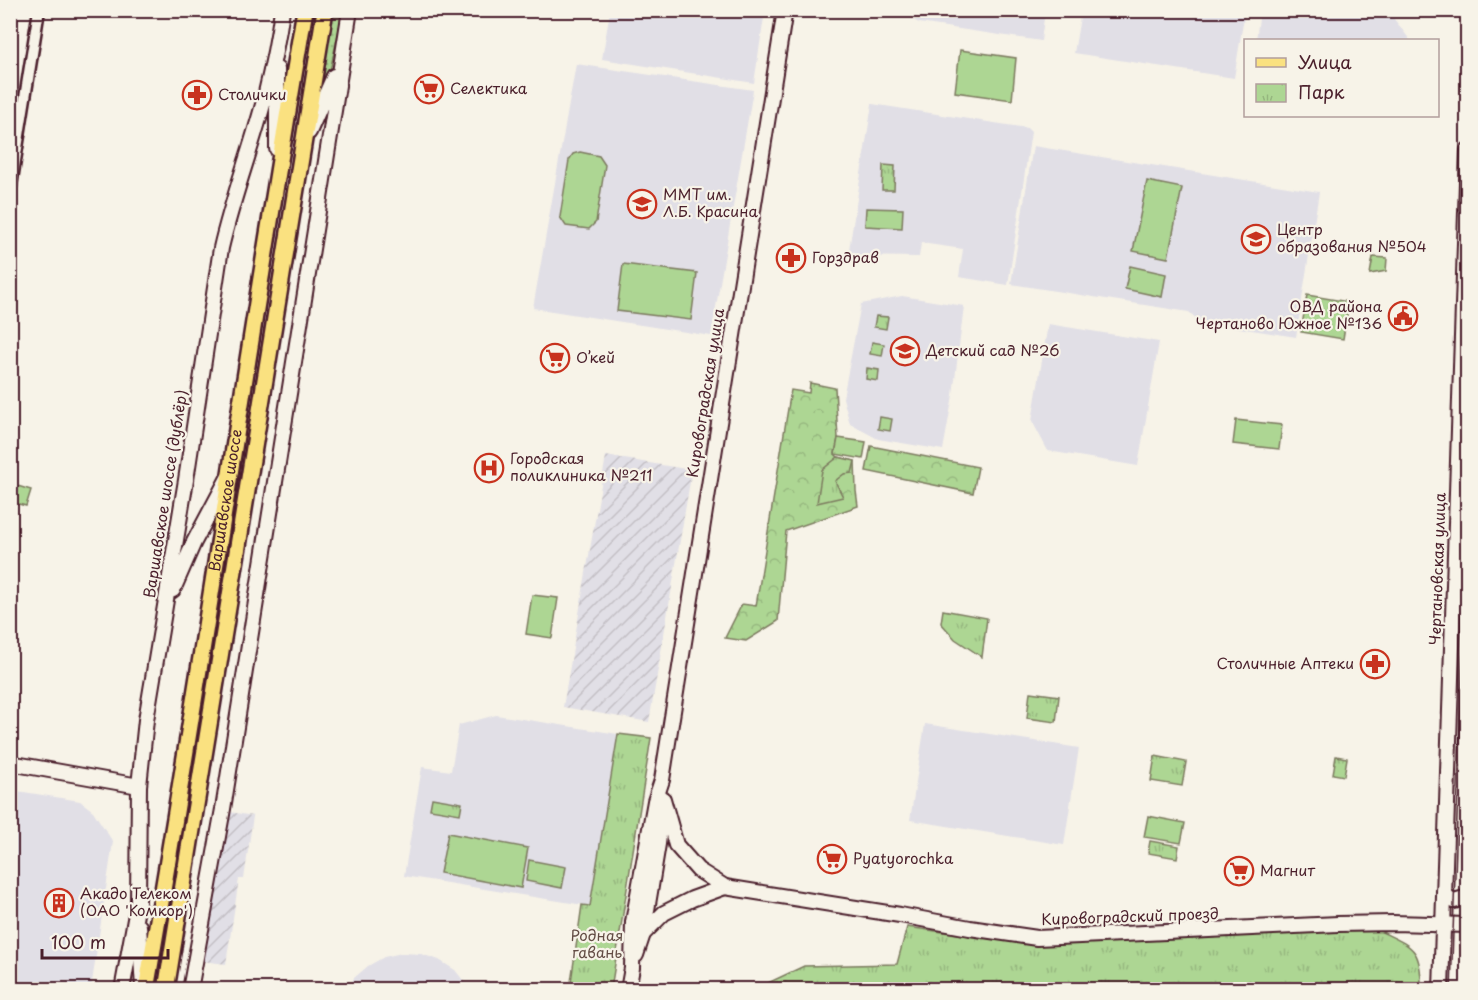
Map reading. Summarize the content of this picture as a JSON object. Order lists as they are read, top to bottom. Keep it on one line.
{"streets":{"main road":["Кировоградская улица","Варшавское шоссе (дублёр)","Варшавское шоссе","Чертановская улица","Кировоградский проезд"]},"crossings":[["Чертановская улица","Кировоградский проезд"]],"parks":["Родная гавань"],"places":{"supermarket":["Селектика","О’кей","Pyatyorochka","Магнит"],"pharmacy":["Столички","Горздрав","Столичные Аптеки"],"school or university":["ММТ им. Л.Б. Красина","Центр образования №504","Детский сад №26"],"public building":["ОВД района Чертаново Южное №136"],"hospital":["Городская поликлиника №211"],"building":["Акадо Телеком (ОАО 'Комкор')"]},"legend":["Улица","Парк"],"scale_bar":"100 m"}
